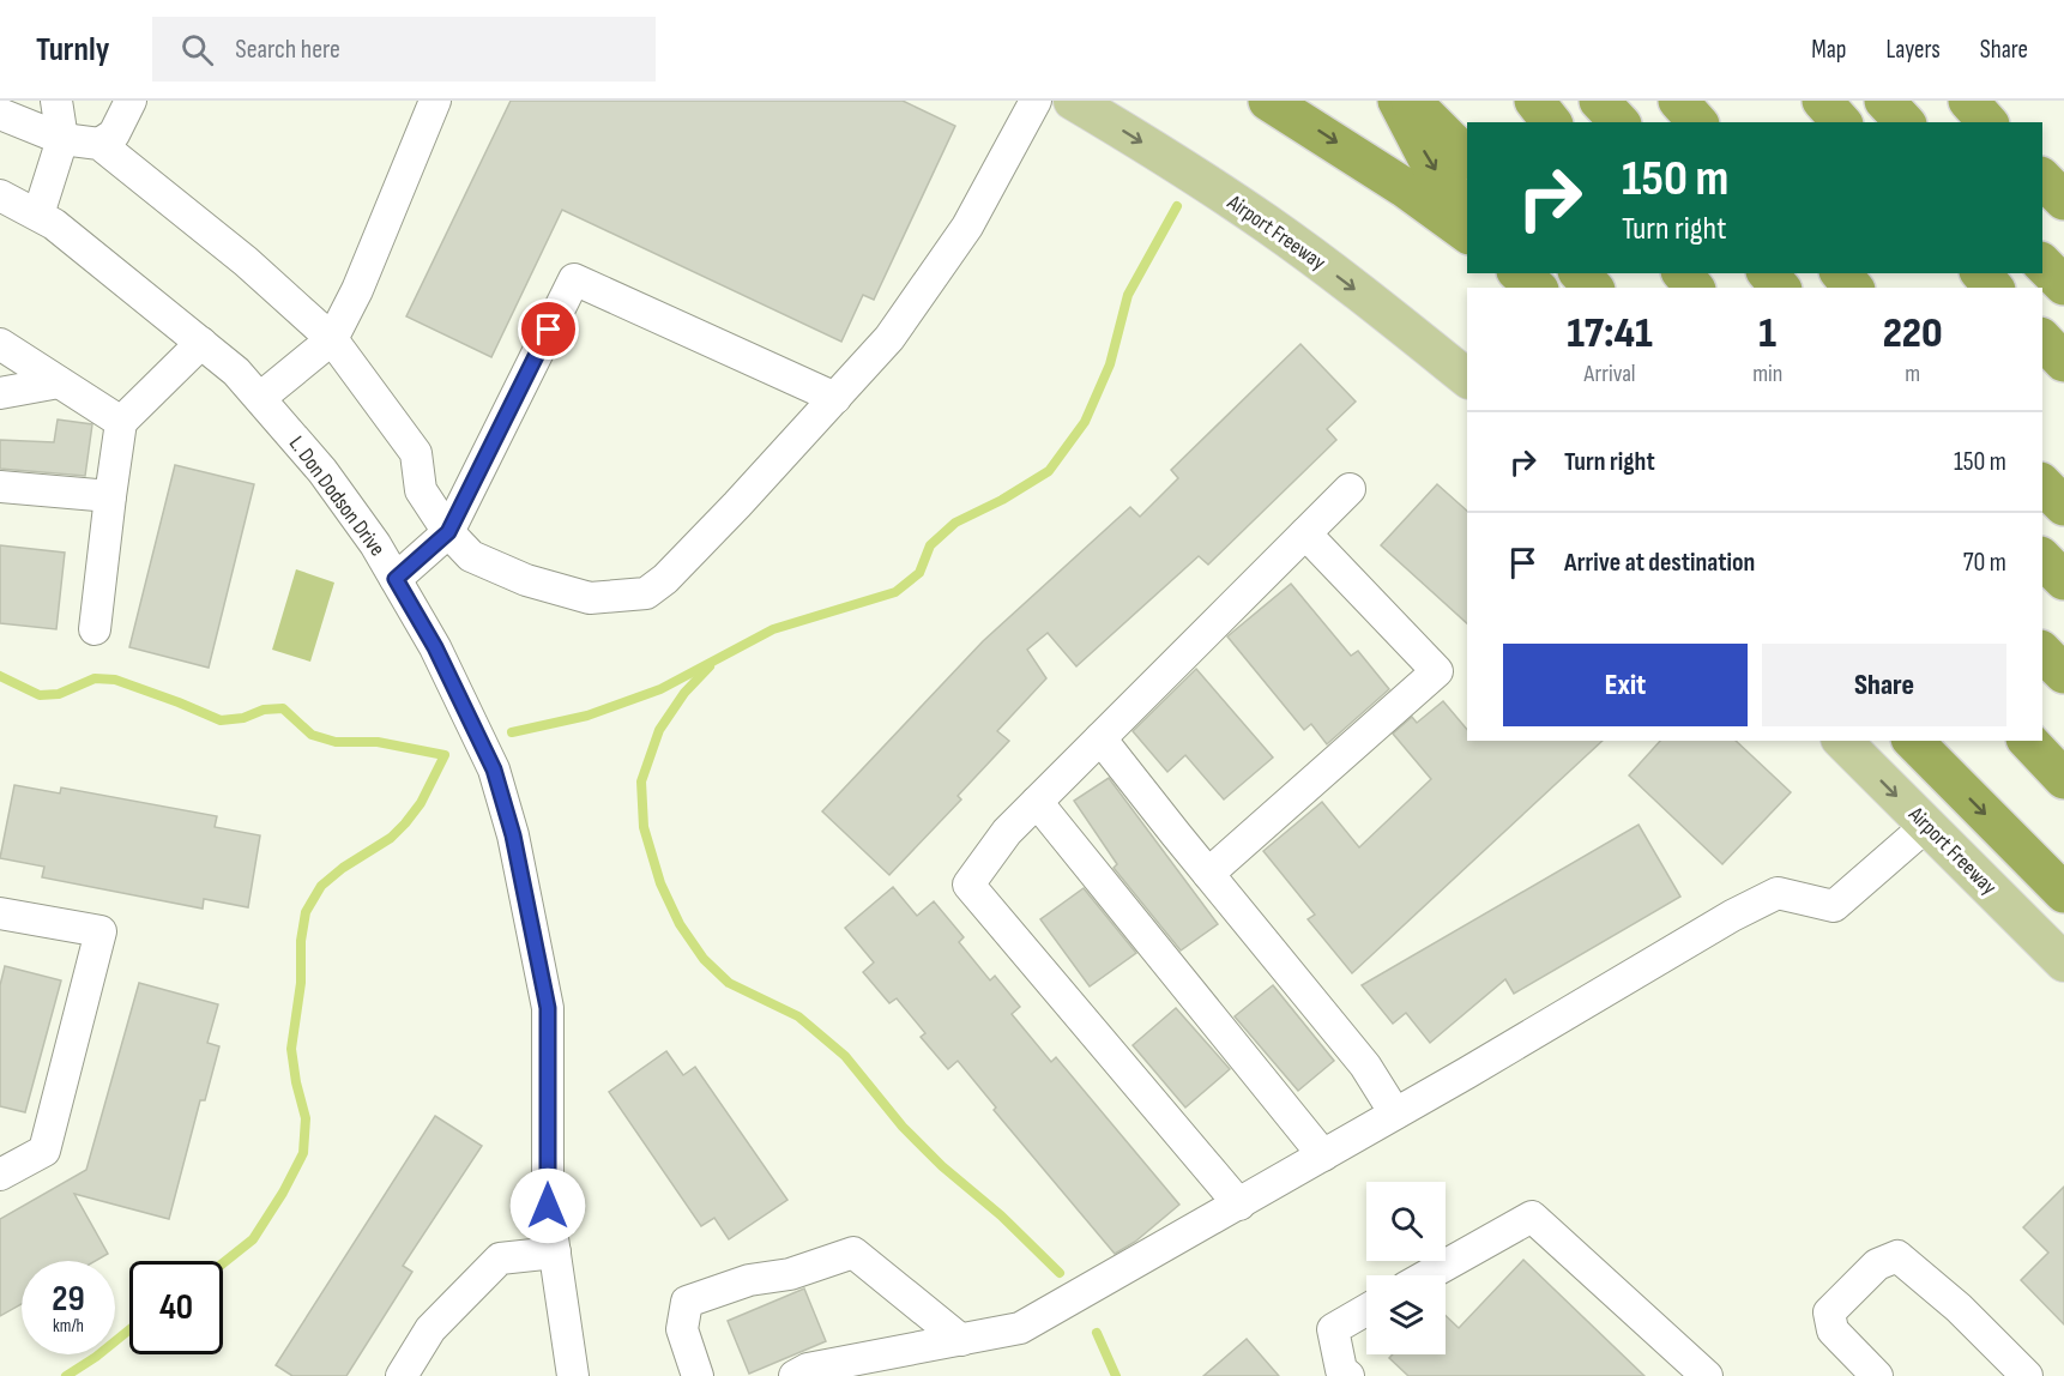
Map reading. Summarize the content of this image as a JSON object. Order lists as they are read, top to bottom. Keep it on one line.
{"streets":{"main road":["Airport Freeway"],"street":["L. Don Dodson Drive"]},"one_way":["Airport Freeway"],"page":{"header":"Turnly","search":"Search here","nav":["Map","Layers","Share"],"turn":["150 m","Turn right"],"eta":["17:41","Arrival","1","min","220","m"],"list":[{"name":"Turn right","value":"150 m"},{"name":"Arrive at destination","value":"70 m"}],"buttons":["Exit","Share"],"speed":"29 km/h","limit":"40"}}
